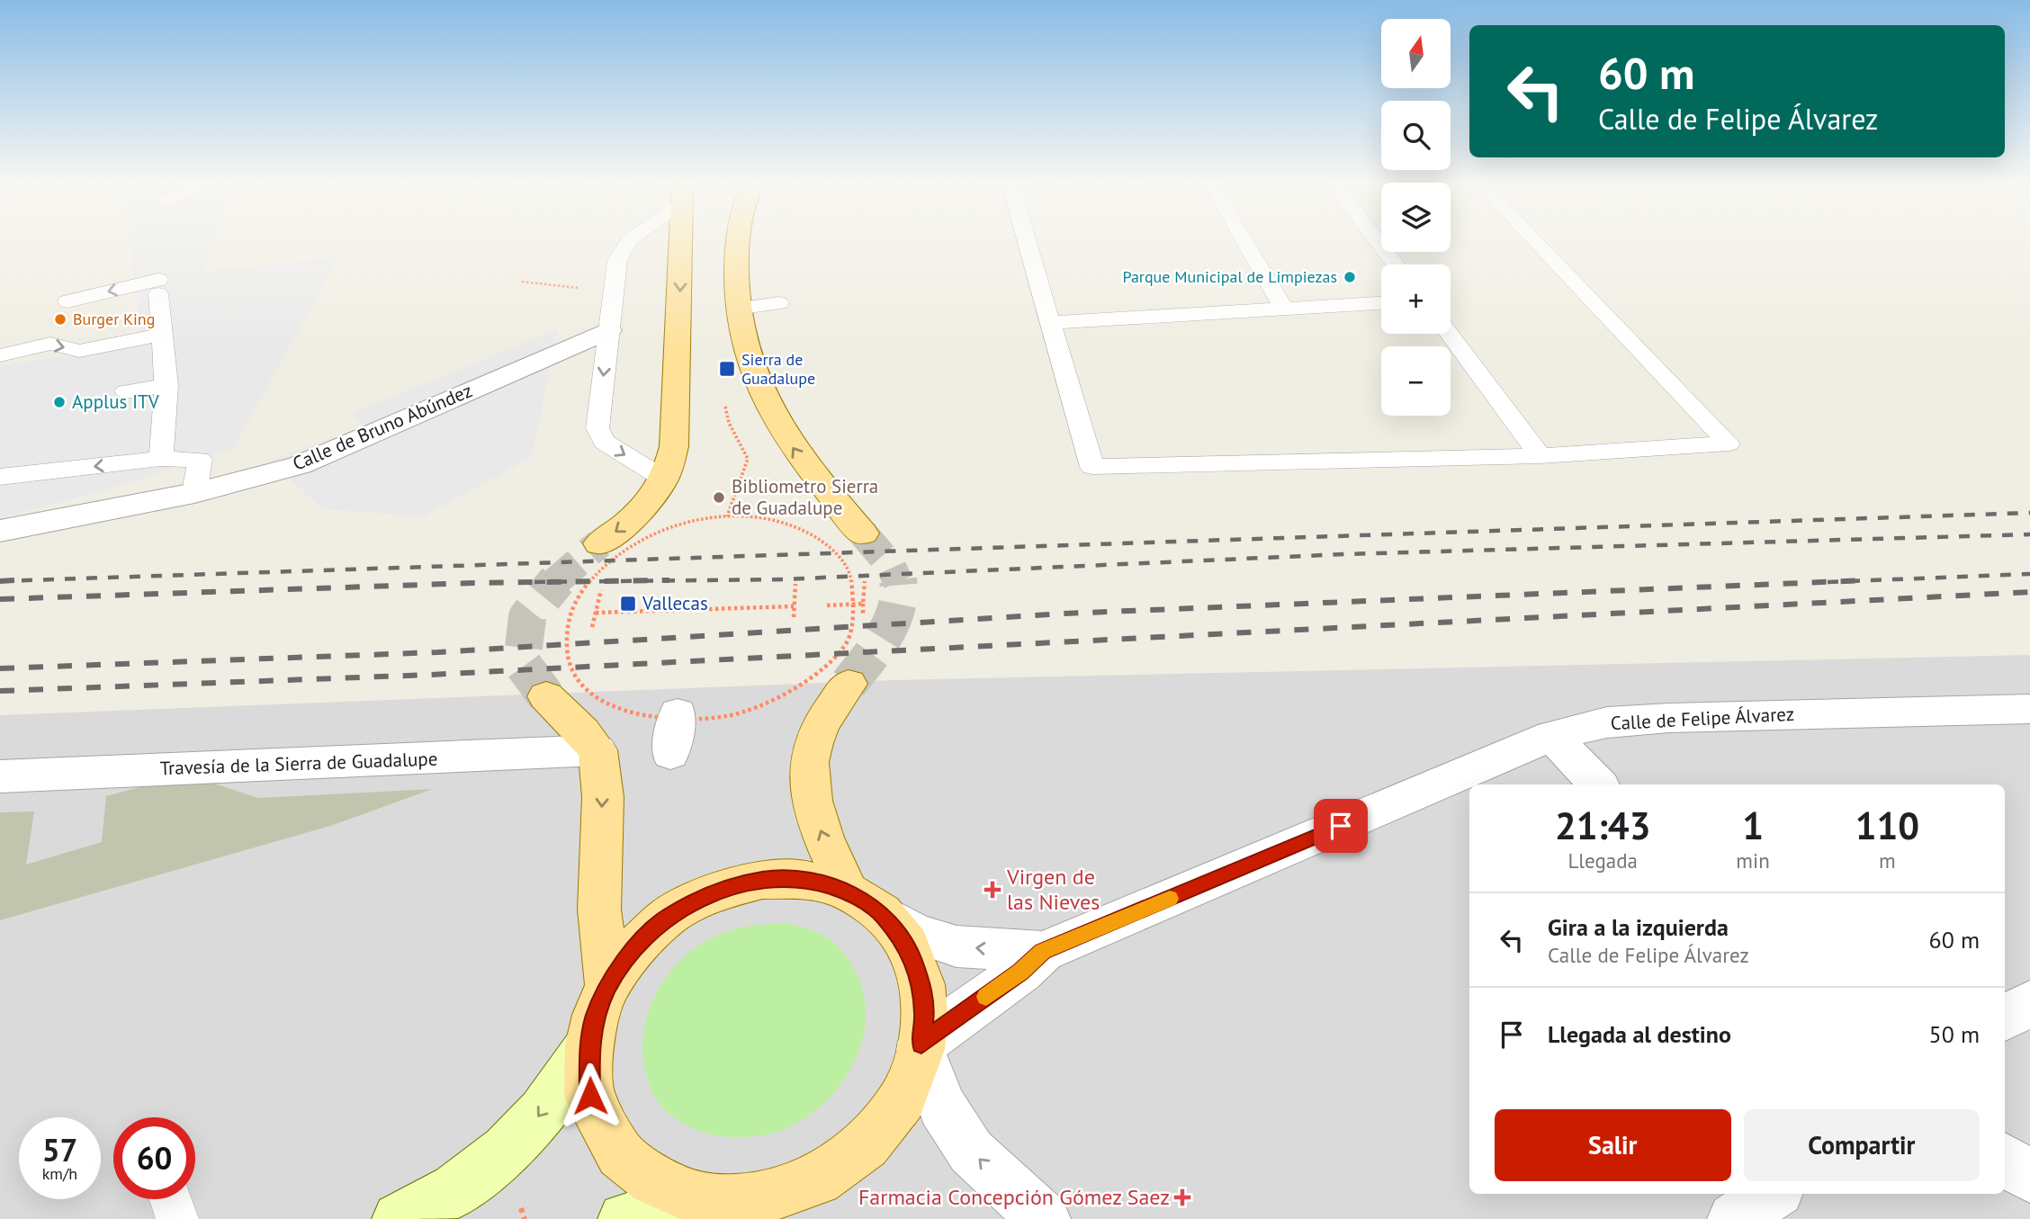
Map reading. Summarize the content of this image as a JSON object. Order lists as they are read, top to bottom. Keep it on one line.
{"streets":{"street":["Calle de Bruno Abúndez","Calle de Felipe Álvarez","Travesía de la Sierra de Guadalupe"]},"places":{"other":["Parque Municipal de Limpiezas","Burger King","Applus ITV","Bibliometro Sierra de Guadalupe"],"transit":["Sierra de Guadalupe","Vallecas"],"health":["Virgen de las Nieves","Farmacia Concepción Gómez Saez"]},"north":"top","page":{"map_buttons":["+","−"],"turn":["60 m","Calle de Felipe Álvarez"],"eta":["21:43","Llegada","1","min","110","m"],"list":[{"name":"Gira a la izquierda","note":"Calle de Felipe Álvarez","value":"60 m"},{"name":"Llegada al destino","value":"50 m"}],"buttons":["Salir","Compartir"],"speed":"57 km/h","limit":"60"}}
